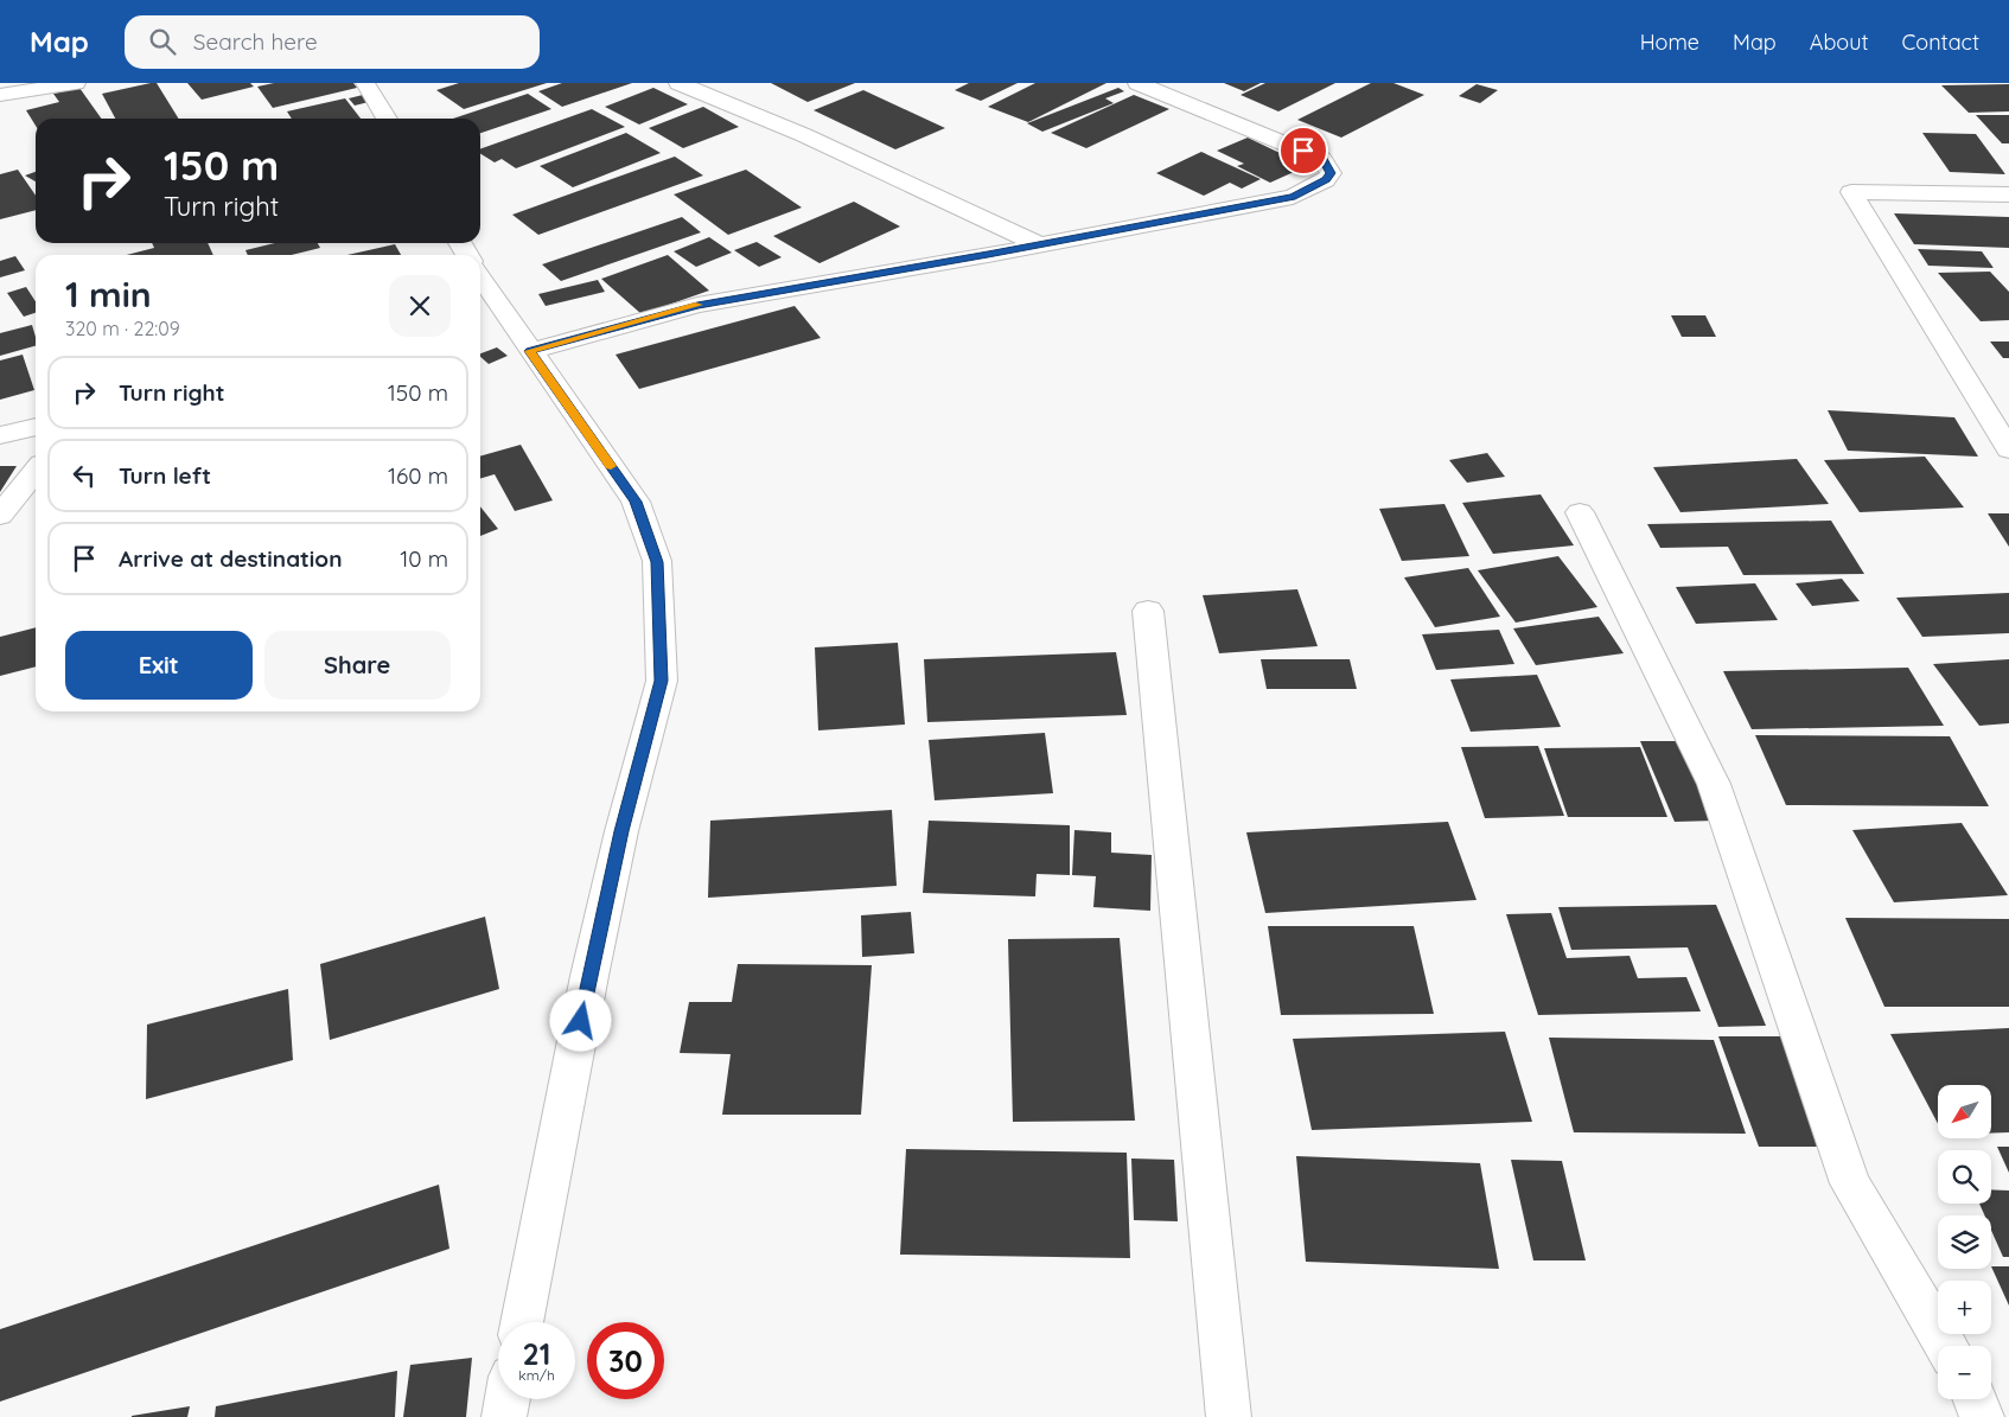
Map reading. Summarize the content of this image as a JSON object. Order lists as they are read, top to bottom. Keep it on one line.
{"north":"bottom left","page":{"header":"Map","search":"Search here","nav":["Home","Map","About","Contact"],"turn":["150 m","Turn right"],"heading":["1 min","320 m · 22:09"],"list":[{"name":"Turn right","value":"150 m"},{"name":"Turn left","value":"160 m"},{"name":"Arrive at destination","value":"10 m"}],"buttons":["Exit","Share"],"map_buttons":["+","−"],"speed":"21 km/h","limit":"30"}}
